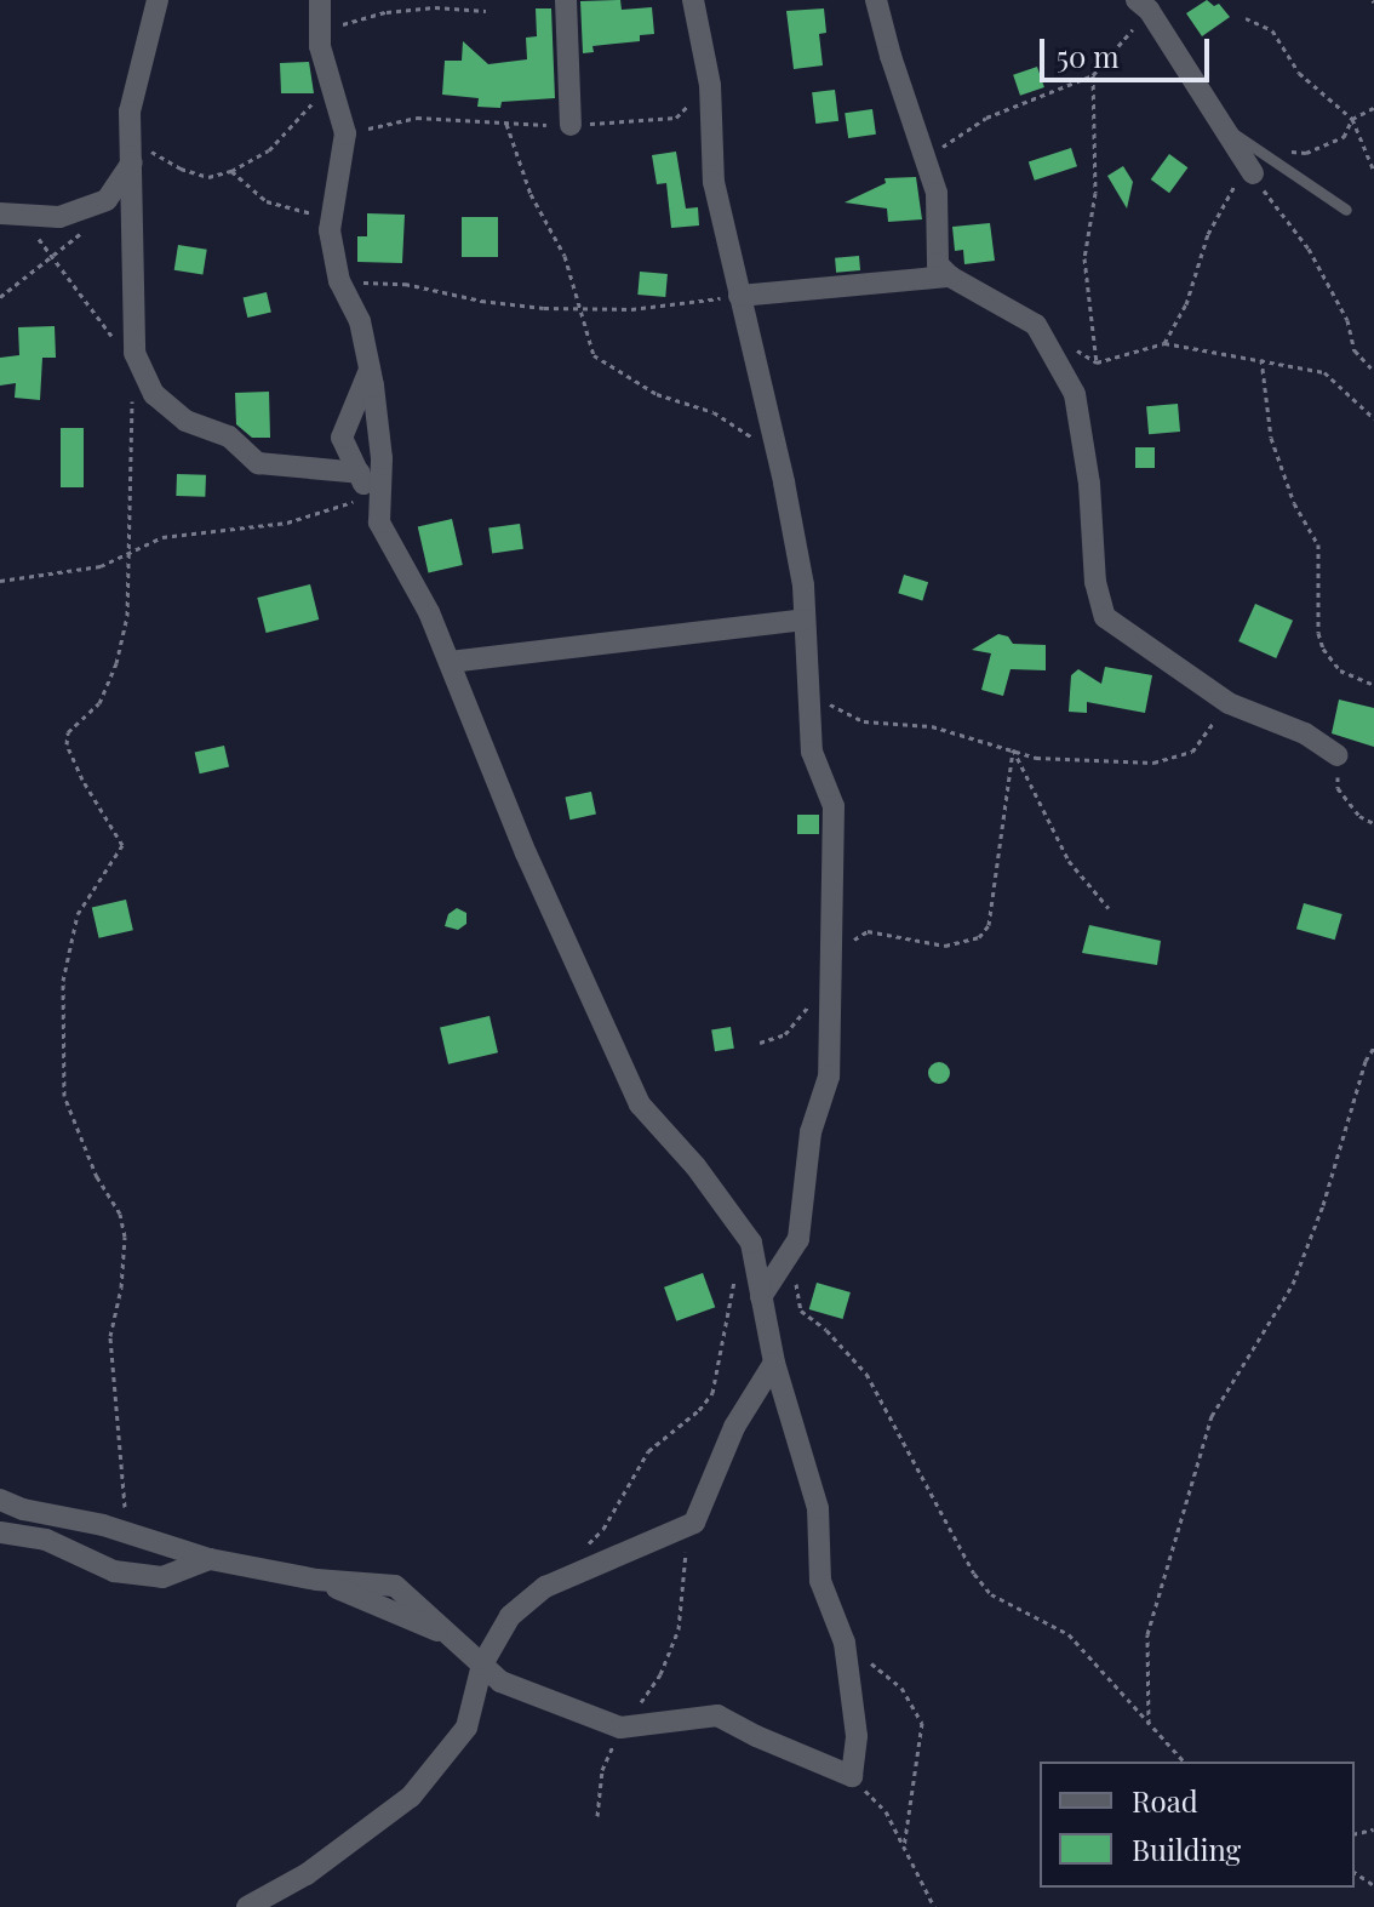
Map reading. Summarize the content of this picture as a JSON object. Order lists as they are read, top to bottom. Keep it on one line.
{"legend":["Road","Building"],"scale_bar":"50 m"}
